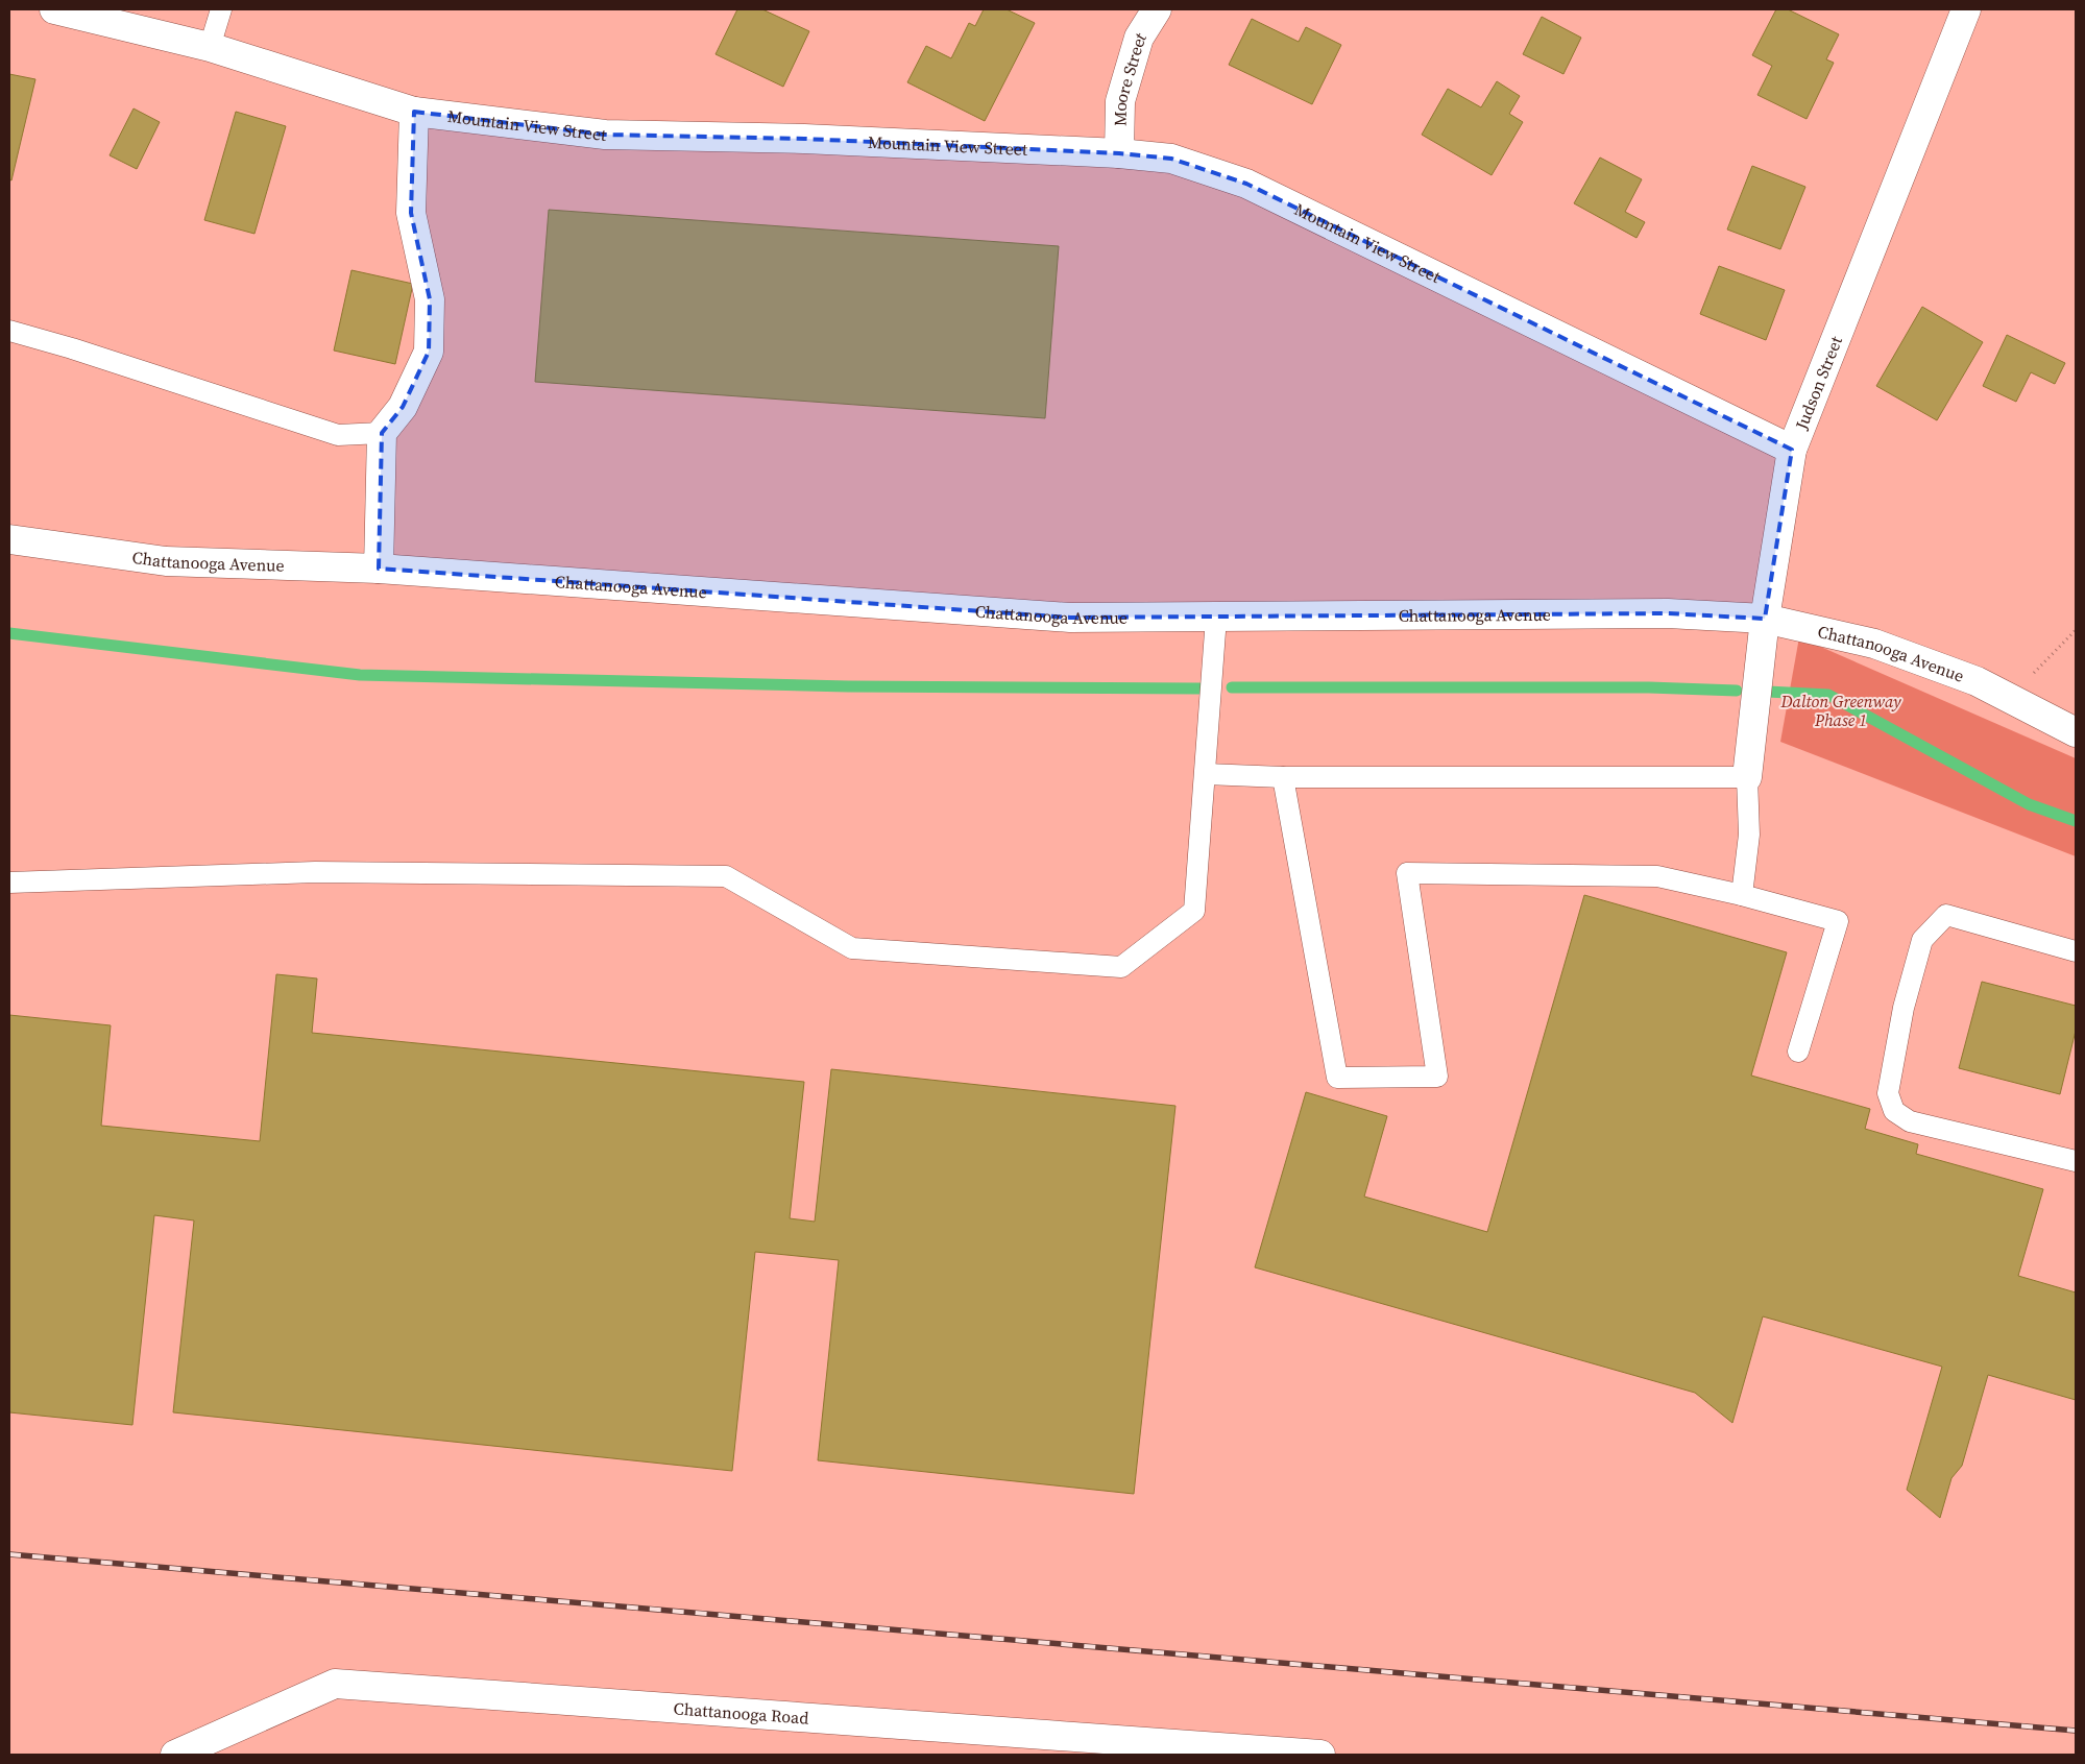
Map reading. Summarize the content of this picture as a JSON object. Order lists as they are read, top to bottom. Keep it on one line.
{"streets":{"street":["Moore Street","Mountain View Street","Judson Street","Chattanooga Avenue","Chattanooga Road"]},"crossings":[["Moore Street","Mountain View Street"],["Mountain View Street","Judson Street"],["Judson Street","Chattanooga Avenue"]],"parks":["Dalton Greenway Phase 1"]}
